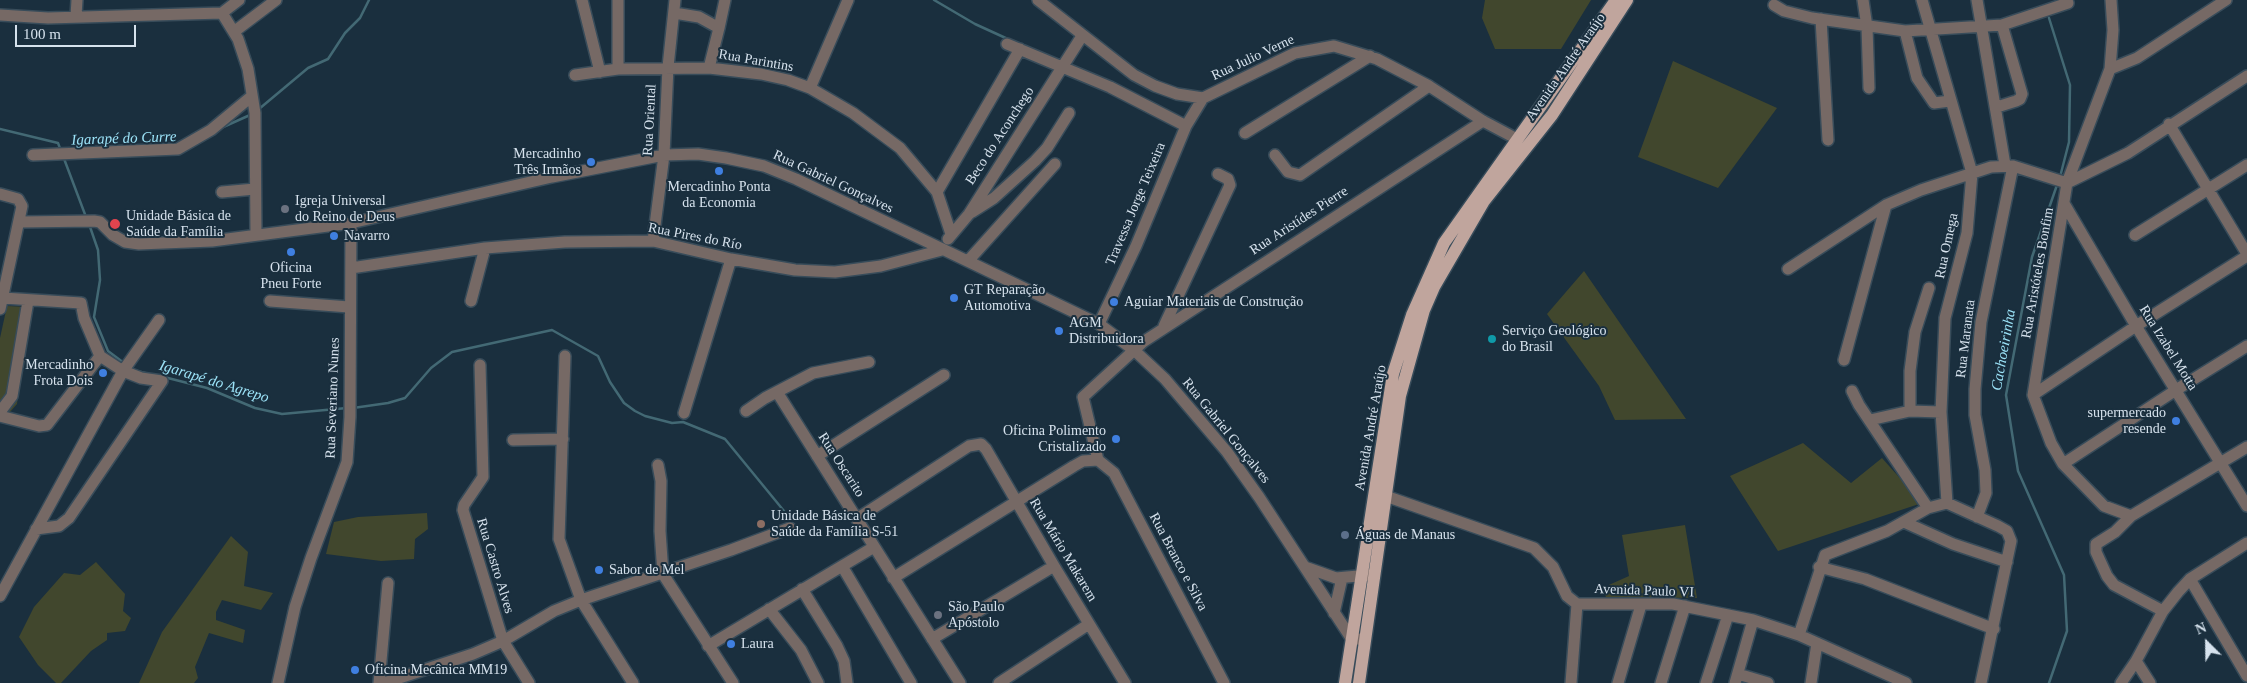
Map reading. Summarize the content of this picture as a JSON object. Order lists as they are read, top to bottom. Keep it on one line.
{"streets":{"main road":["Avenida André Araújo"],"street":["Rua Julio Verne","Rua Parintins","Rua Oriental","Beco do Aconchego","Rua Gabriel Gonçalves","Travessa Jorge Teixeira","Rua Aristídes Pierre","Rua Pires do Río","Rua Omega","Rua Aristóteles Bonfim","Rua Maranata","Rua Izabel Motta","Rua Severiano Nunes","Rua Oscarito","Rua Mário Makarem","Rua Branco e Silva","Rua Castro Alves","Avenida Paulo VI"]},"crossings":[["Rua Julio Verne","Avenida André Araújo"],["Rua Julio Verne","Beco do Aconchego"],["Rua Julio Verne","Travessa Jorge Teixeira"],["Rua Julio Verne","Rua Aristídes Pierre"],["Rua Parintins","Rua Oriental"],["Rua Parintins","Beco do Aconchego"],["Avenida André Araújo","Rua Gabriel Gonçalves"],["Avenida André Araújo","Avenida Paulo VI"],["Rua Oriental","Rua Gabriel Gonçalves"],["Rua Oriental","Rua Pires do Río"],["Beco do Aconchego","Rua Gabriel Gonçalves"],["Beco do Aconchego","Rua Pires do Río"],["Rua Gabriel Gonçalves","Travessa Jorge Teixeira"],["Rua Gabriel Gonçalves","Rua Aristídes Pierre"],["Rua Gabriel Gonçalves","Rua Pires do Río"],["Rua Gabriel Gonçalves","Rua Severiano Nunes"],["Rua Aristídes Pierre","Rua Branco e Silva"],["Rua Pires do Río","Rua Severiano Nunes"],["Rua Aristóteles Bonfim","Rua Izabel Motta"],["Rua Oscarito","Rua Mário Makarem"]],"water":["Igarapé do Curre","Cachoeirinha","Igarapé do Agrepo"],"places":["Mercadinho Três Irmãos","Mercadinho Ponta da Economia","Igreja Universal do Reino de Deus","Unidade Básica de Saúde da Família","Navarro","Oficina Pneu Forte","GT Reparação Automotiva","Aguiar Materiais de Construção","AGM Distribuidora","Serviço Geológico do Brasil","Mercadinho Frota Dois","supermercado resende","Oficina Polimento Cristalizado","Unidade Básica de Saúde da Família S-51","Águas de Manaus","Sabor de Mel","São Paulo Apóstolo","Laura","Oficina Mecânica MM19"],"scale_bar":"100 m","north":"top left"}
